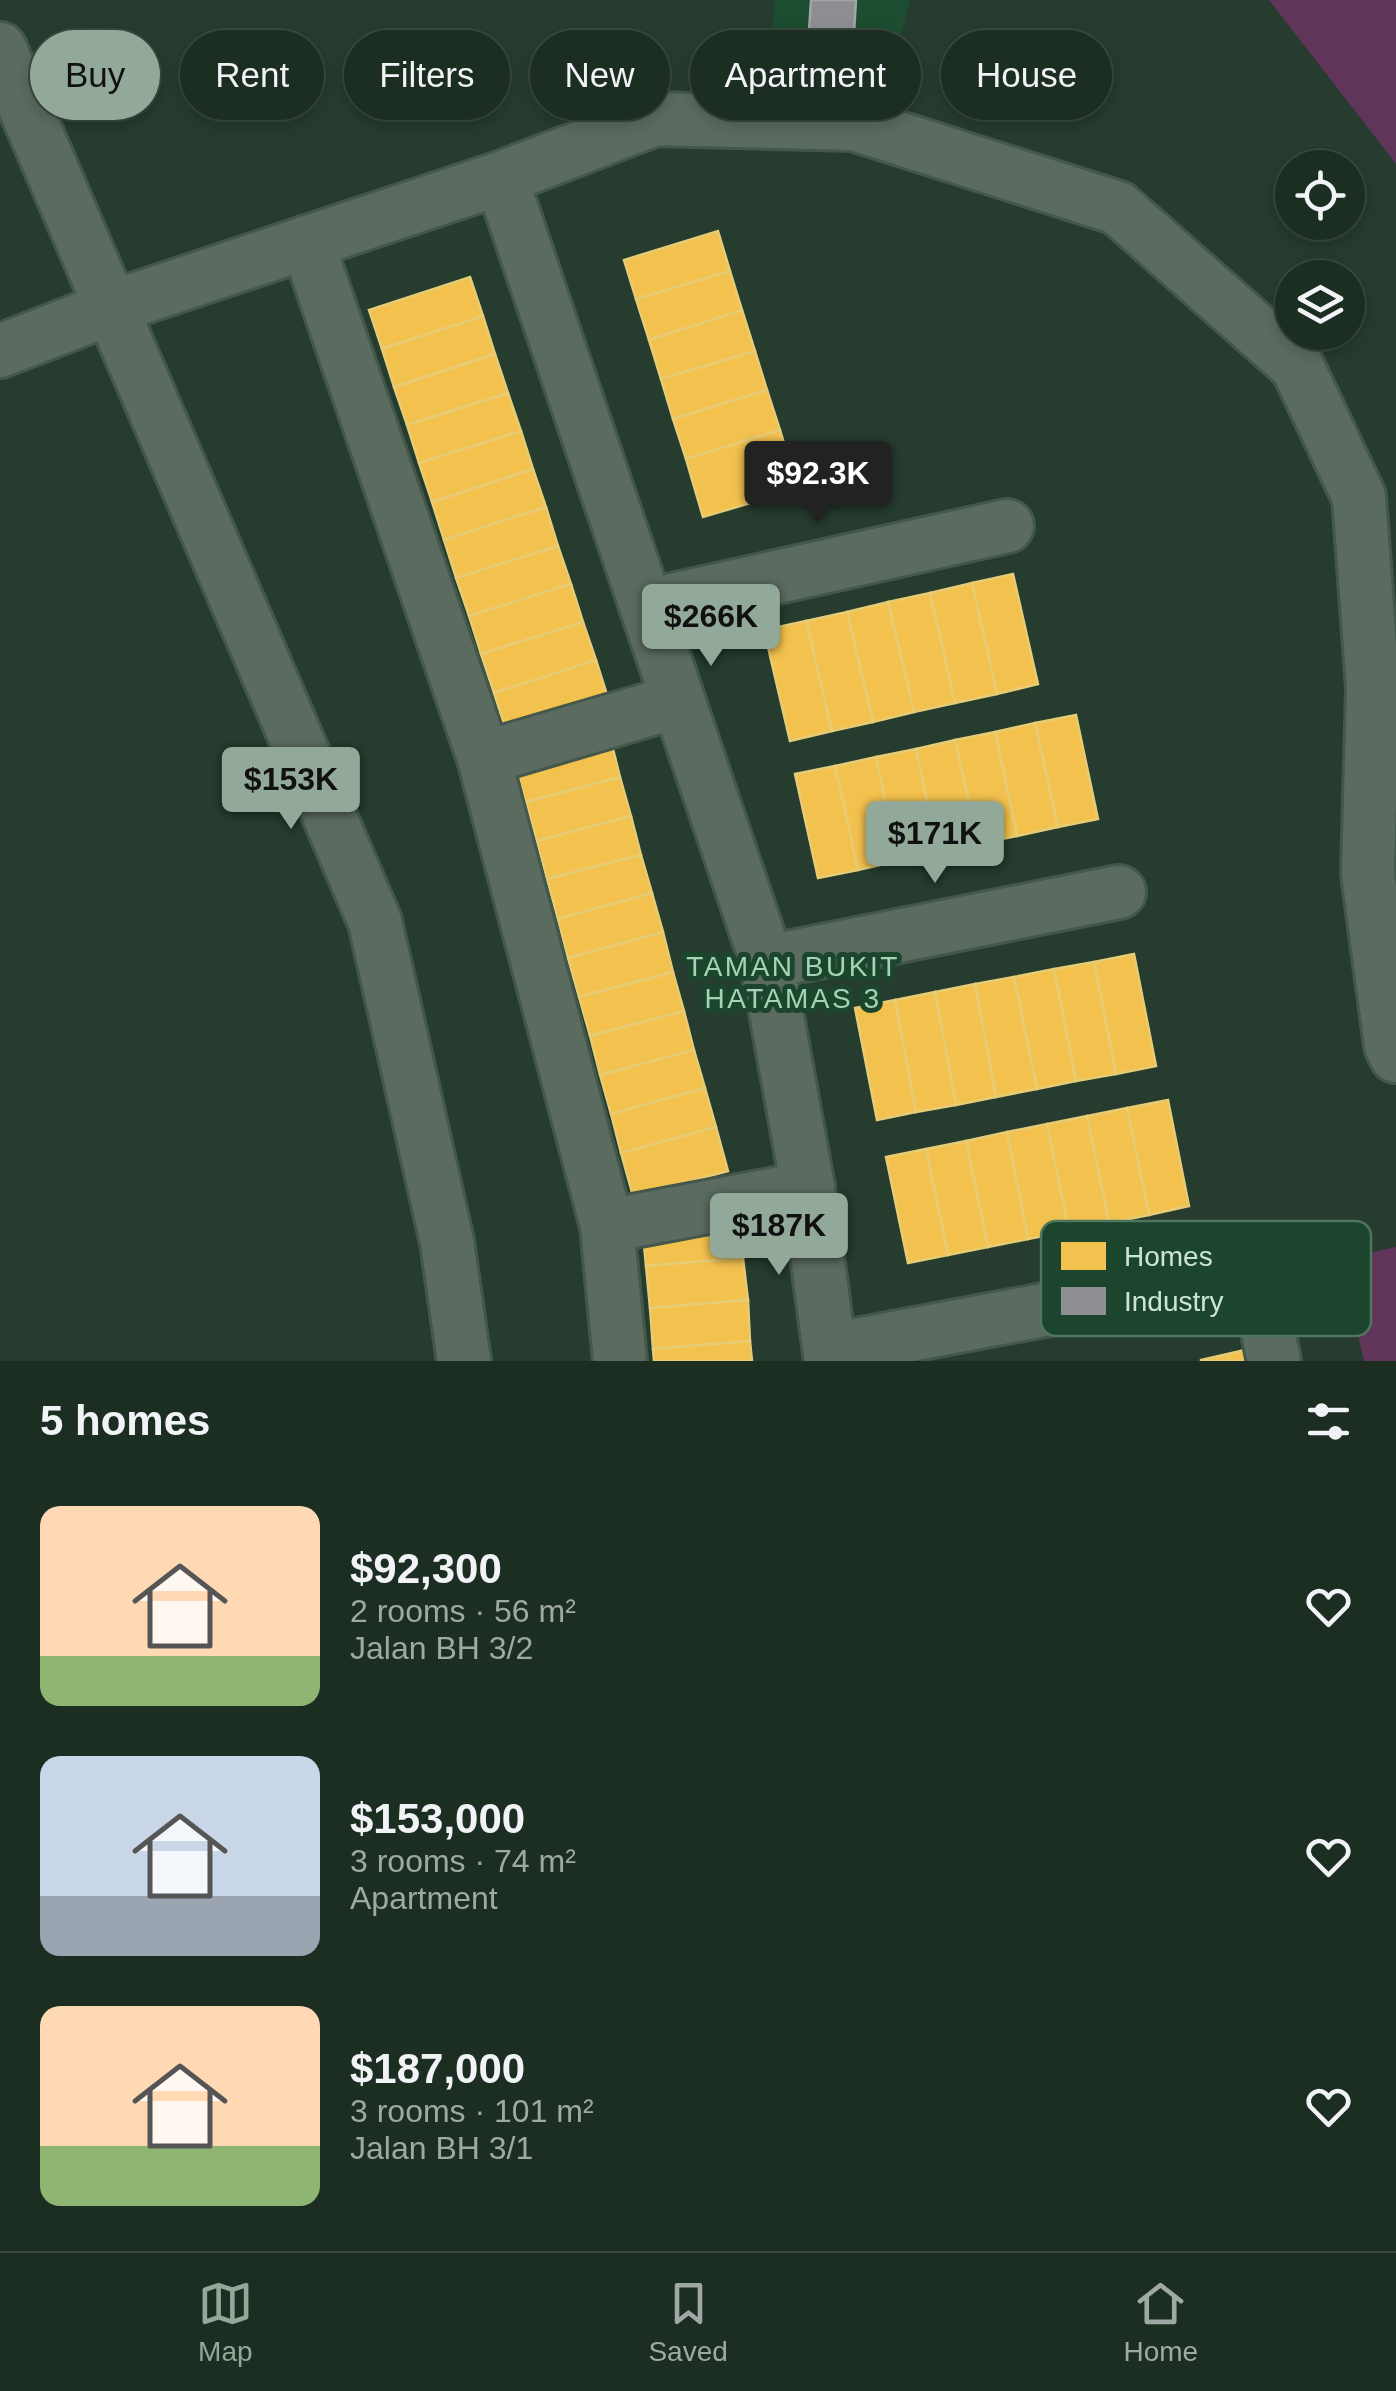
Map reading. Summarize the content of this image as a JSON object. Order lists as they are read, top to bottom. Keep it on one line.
{"districts":["TAMAN BUKIT HATAMAS 3"],"legend":["Homes","Industry"],"page":{"chip":["Buy","Rent","Filters","New","Apartment","House"],"price":["$92.3K","$266K","$153K","$171K","$187K"],"heading":"5 homes","list":[{"name":"$92,300","note":"2 rooms · 56 m² · Jalan BH 3/2"},{"name":"$153,000","note":"3 rooms · 74 m² · Apartment"},{"name":"$187,000","note":"3 rooms · 101 m² · Jalan BH 3/1"}],"tabs":["Map","Saved","Home"]}}
